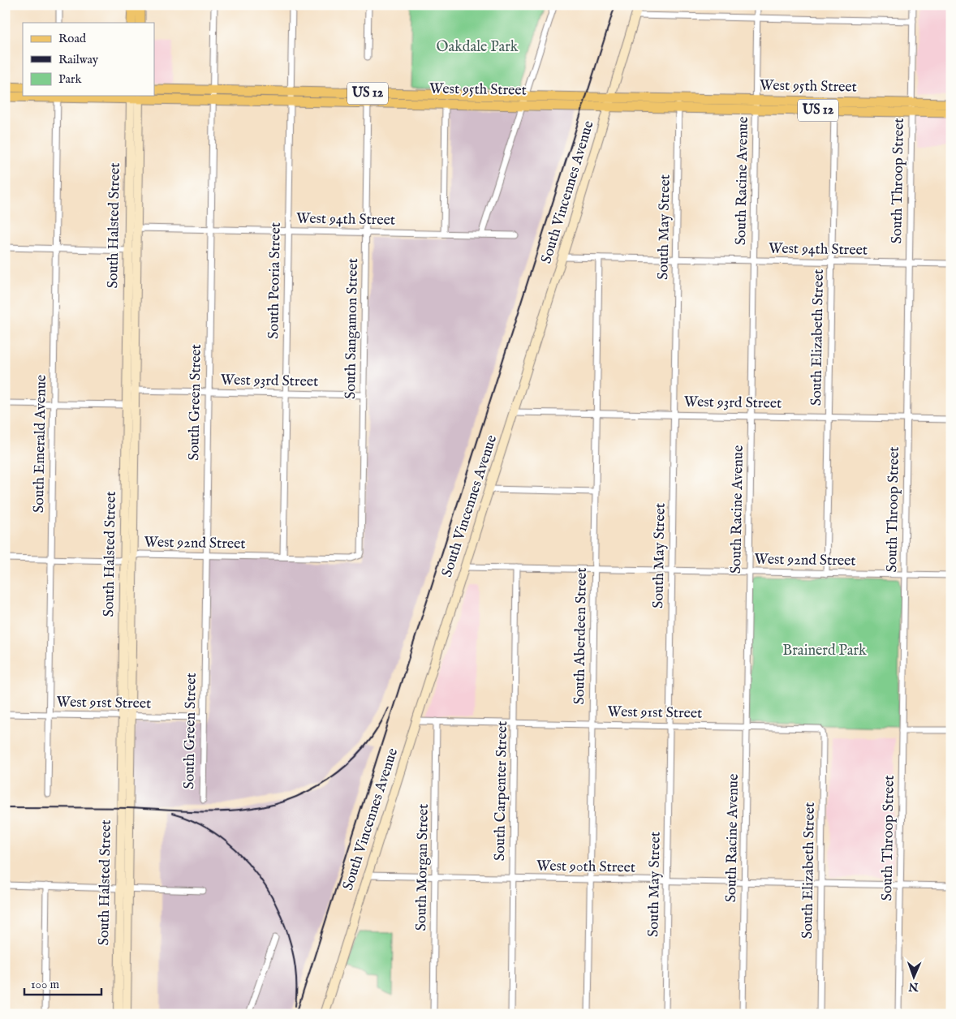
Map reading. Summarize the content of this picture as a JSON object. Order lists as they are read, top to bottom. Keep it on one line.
{"streets":{"main road":["West 95th Street","US 12","South Vincennes Avenue","South Halsted Street"],"street":["South Racine Avenue","South Throop Street","West 94th Street","South May Street","South Peoria Street","South Sangamon Street","South Elizabeth Street","West 93rd Street","South Green Street","South Emerald Avenue","West 92nd Street","South Aberdeen Street","West 91st Street","South Carpenter Street","South Morgan Street","West 90th Street"]},"crossings":[["West 95th Street","South Racine Avenue"],["West 95th Street","South Throop Street"],["West 95th Street","South Vincennes Avenue"],["West 95th Street","South Halsted Street"],["West 95th Street","South May Street"],["West 95th Street","South Peoria Street"],["West 95th Street","South Sangamon Street"],["West 95th Street","South Elizabeth Street"],["West 95th Street","South Green Street"],["West 95th Street","South Emerald Avenue"],["South Racine Avenue","West 94th Street"],["South Racine Avenue","West 93rd Street"],["South Racine Avenue","West 92nd Street"],["South Racine Avenue","West 91st Street"],["South Racine Avenue","West 90th Street"],["South Throop Street","West 94th Street"],["South Throop Street","West 93rd Street"],["South Throop Street","West 92nd Street"],["South Throop Street","West 90th Street"],["South Vincennes Avenue","West 94th Street"],["South Vincennes Avenue","West 93rd Street"],["South Vincennes Avenue","West 92nd Street"],["South Vincennes Avenue","West 91st Street"],["South Vincennes Avenue","West 90th Street"],["West 94th Street","South Halsted Street"],["West 94th Street","South May Street"],["West 94th Street","South Peoria Street"],["West 94th Street","South Sangamon Street"],["West 94th Street","South Elizabeth Street"],["West 94th Street","South Green Street"],["West 94th Street","South Aberdeen Street"],["South Halsted Street","West 93rd Street"],["South Halsted Street","West 92nd Street"],["South Halsted Street","West 91st Street"],["South May Street","West 93rd Street"],["South May Street","West 92nd Street"],["South May Street","West 91st Street"],["South May Street","West 90th Street"],["South Peoria Street","West 93rd Street"],["South Peoria Street","West 92nd Street"],["South Sangamon Street","West 93rd Street"],["South Sangamon Street","West 92nd Street"],["South Elizabeth Street","West 93rd Street"],["South Elizabeth Street","West 92nd Street"],["South Elizabeth Street","West 91st Street"],["South Elizabeth Street","West 90th Street"],["West 93rd Street","South Green Street"],["West 93rd Street","South Aberdeen Street"],["South Green Street","West 92nd Street"],["South Green Street","West 91st Street"],["South Emerald Avenue","West 92nd Street"],["South Emerald Avenue","West 91st Street"],["West 92nd Street","South Aberdeen Street"],["West 92nd Street","South Carpenter Street"],["South Aberdeen Street","West 91st Street"],["South Aberdeen Street","West 90th Street"],["West 91st Street","South Carpenter Street"],["West 91st Street","South Morgan Street"],["South Carpenter Street","West 90th Street"],["South Morgan Street","West 90th Street"]],"parks":["Oakdale Park","Brainerd Park"],"legend":["Road","Railway","Park"],"scale_bar":"100 m","north":"bottom"}
